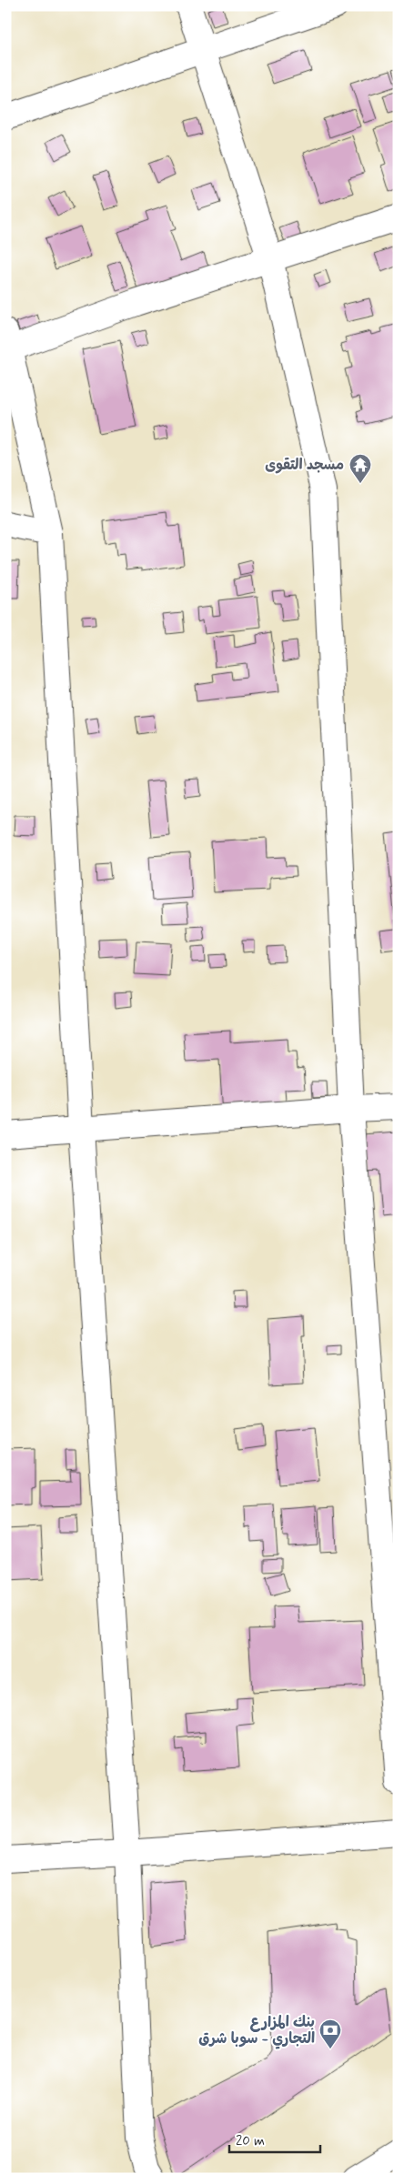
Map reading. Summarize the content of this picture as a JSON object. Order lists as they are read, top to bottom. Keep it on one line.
{"places":{"temple":["مسجد التقوى"],"bank":["بنك المزارع التجاري - سوبا شرق"]},"scale_bar":"20 m"}
